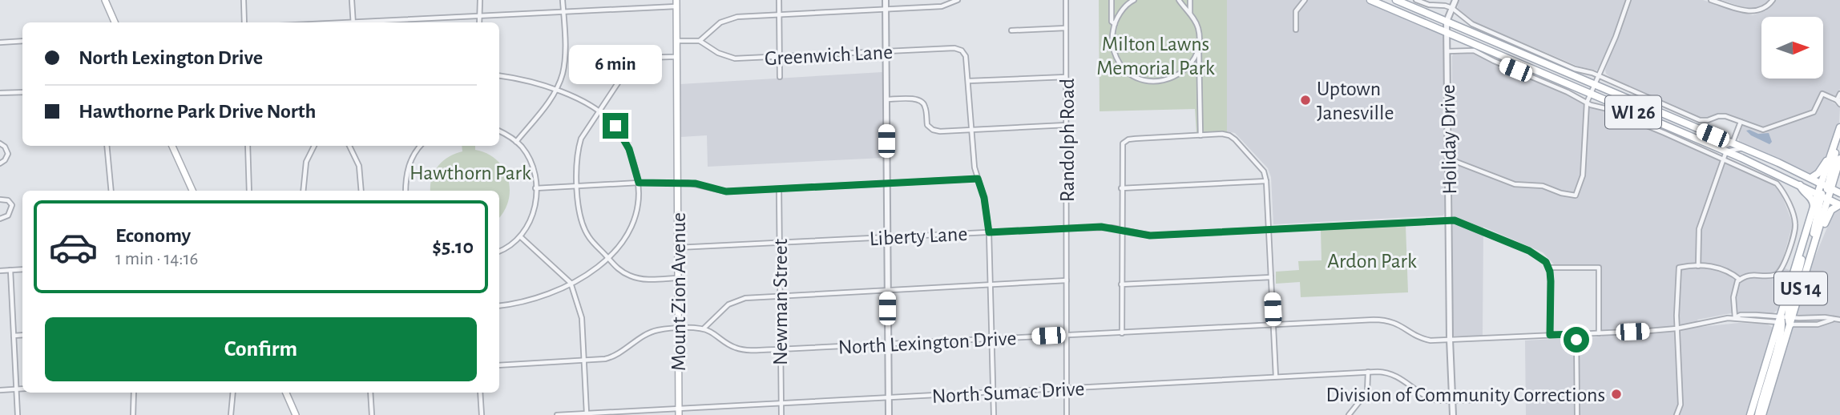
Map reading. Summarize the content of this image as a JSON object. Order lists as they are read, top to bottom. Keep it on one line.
{"streets":{"main road":["WI 26","US 14","Mount Zion Avenue"],"street":["Greenwich Lane","Holiday Drive","Randolph Road","Liberty Lane","Newman Street","North Lexington Drive","North Sumac Drive"]},"crossings":[["WI 26","Holiday Drive"],["WI 26","US 14"],["Holiday Drive","Liberty Lane"],["Holiday Drive","North Lexington Drive"],["Holiday Drive","North Sumac Drive"],["Randolph Road","Liberty Lane"],["Randolph Road","North Lexington Drive"],["Randolph Road","North Sumac Drive"],["Liberty Lane","Mount Zion Avenue"],["Liberty Lane","Newman Street"],["US 14","North Lexington Drive"],["Mount Zion Avenue","North Sumac Drive"],["Newman Street","North Lexington Drive"],["Newman Street","North Sumac Drive"]],"parks":["Milton Lawns Memorial Park","Hawthorn Park","Ardon Park"],"places":["Uptown Janesville","Division of Community Corrections"],"north":"right","page":{"banner":["North Lexington Drive","Hawthorne Park Drive North"],"bubble":"6 min","list":[{"name":"Economy","note":"1 min · 14:16","value":"$5.10"}],"buttons":"Confirm"}}
